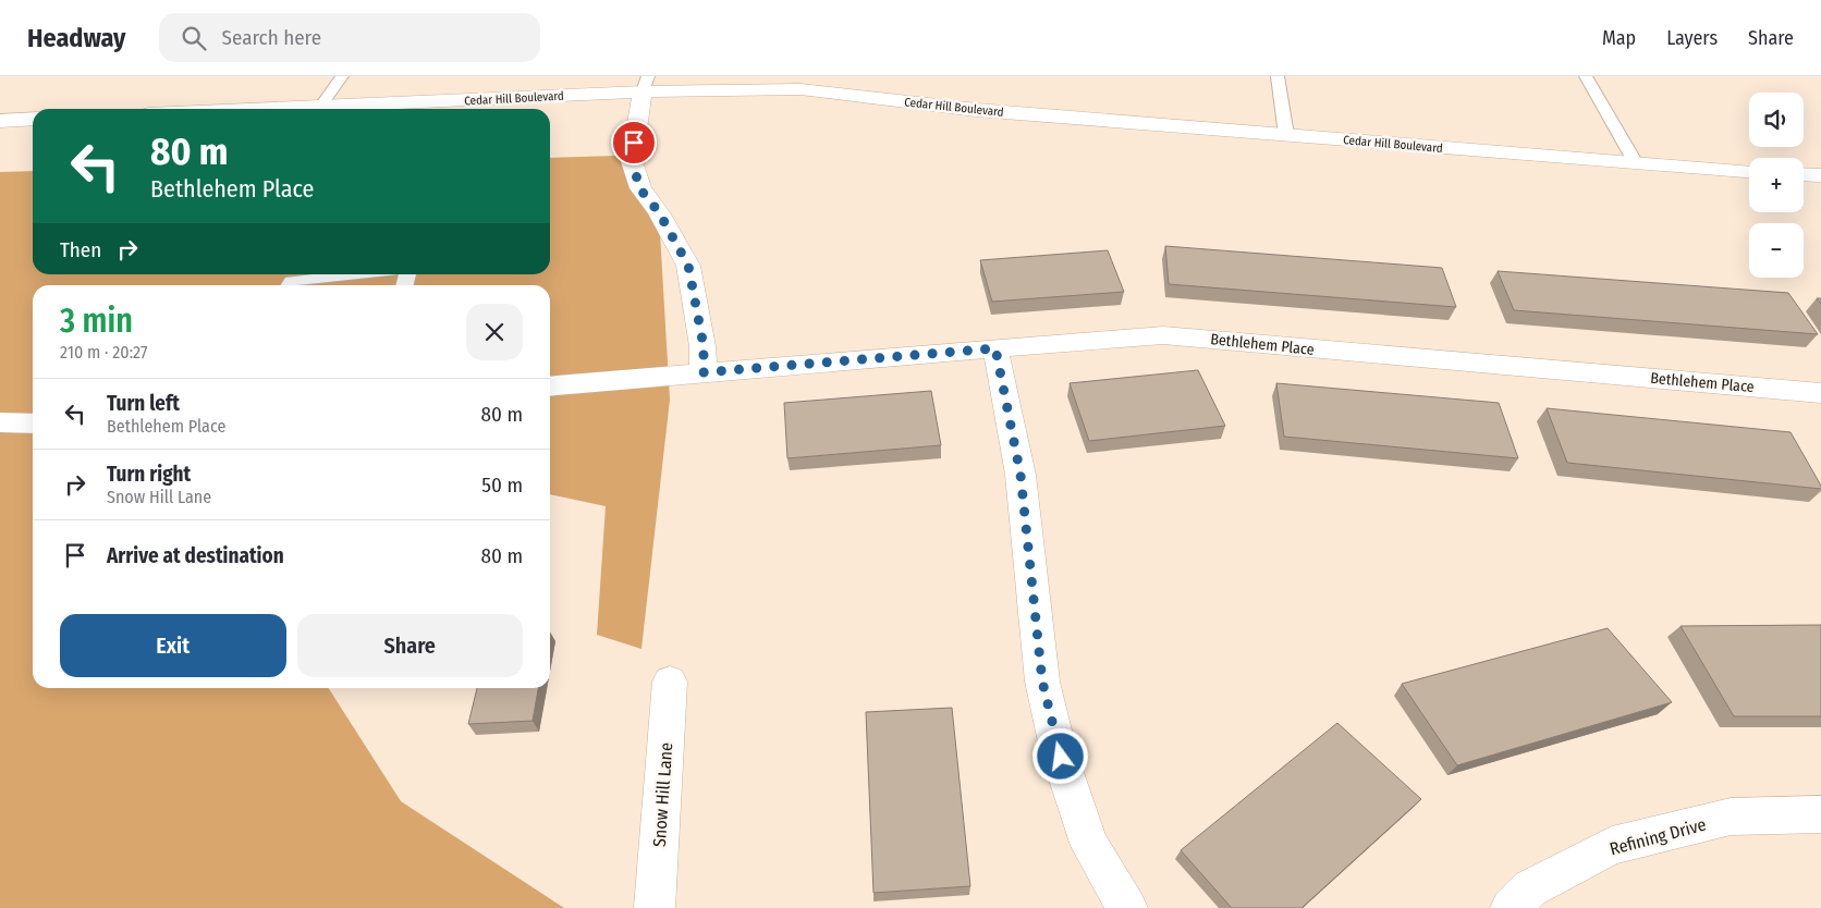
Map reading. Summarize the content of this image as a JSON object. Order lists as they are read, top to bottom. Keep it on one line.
{"streets":{"street":["Cedar Hill Boulevard","Bethlehem Place","Snow Hill Lane","Refining Drive"]},"page":{"header":"Headway","search":"Search here","nav":["Map","Layers","Share"],"map_buttons":["+","−"],"turn":["80 m","Bethlehem Place"],"then":"Then","heading":["3 min","210 m · 20:27"],"list":[{"name":"Turn left","note":"Bethlehem Place","value":"80 m"},{"name":"Turn right","note":"Snow Hill Lane","value":"50 m"},{"name":"Arrive at destination","value":"80 m"}],"buttons":["Exit","Share"]}}
